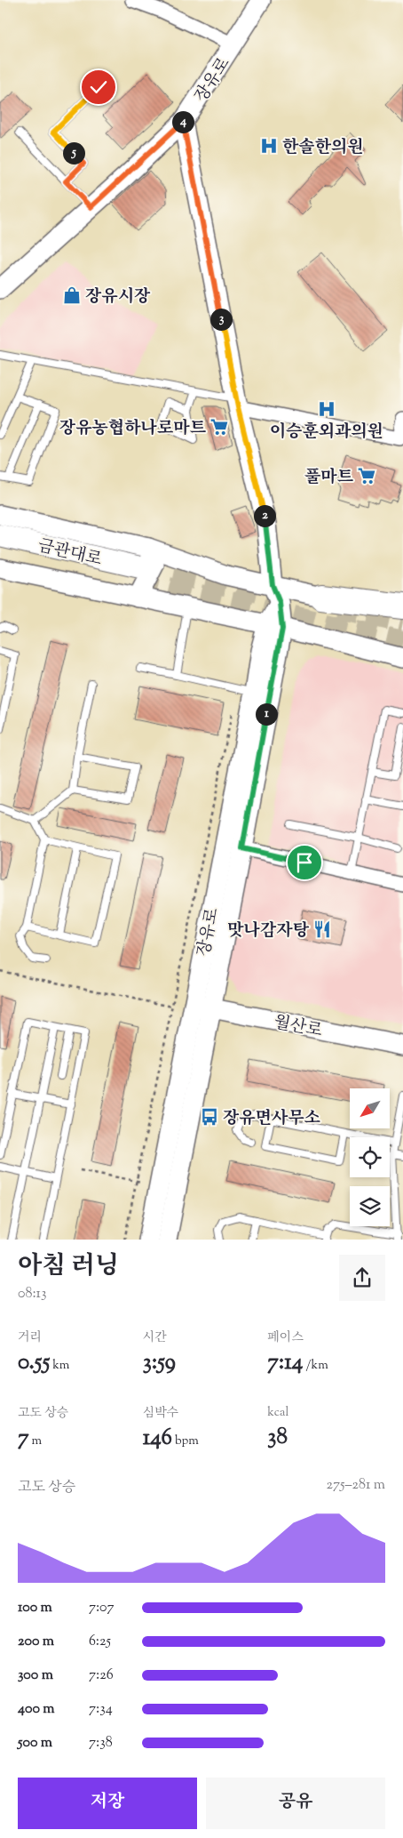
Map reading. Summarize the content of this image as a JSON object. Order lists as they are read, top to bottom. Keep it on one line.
{"streets":{"main road":["장유로","금관대로","월산로"]},"crossings":[["장유로","월산로"]],"places":{"hospital":["한솔한의원","이승훈외과의원"],"shop":["장유시장"],"supermarket":["장유농협하나로마트","풀마트"],"restaurant":["맛나감자탕"],"bus stop":["장유면사무소"]},"north":"bottom left","page":{"pins":["4","5","3","2","1"],"heading":["아침 러닝","08:13"],"stats":[["거리","0.55 km"],["시간","3:59"],["페이스","7:14 /km"],["고도 상승","7 m"],["심박수","146 bpm"],["kcal","38"]],"chart":["고도 상승","275–281 m"],"list":[{"name":"100 m","note":"7:07"},{"name":"200 m","note":"6:25"},{"name":"300 m","note":"7:26"},{"name":"400 m","note":"7:34"},{"name":"500 m","note":"7:38"}],"buttons":["저장","공유"]}}
